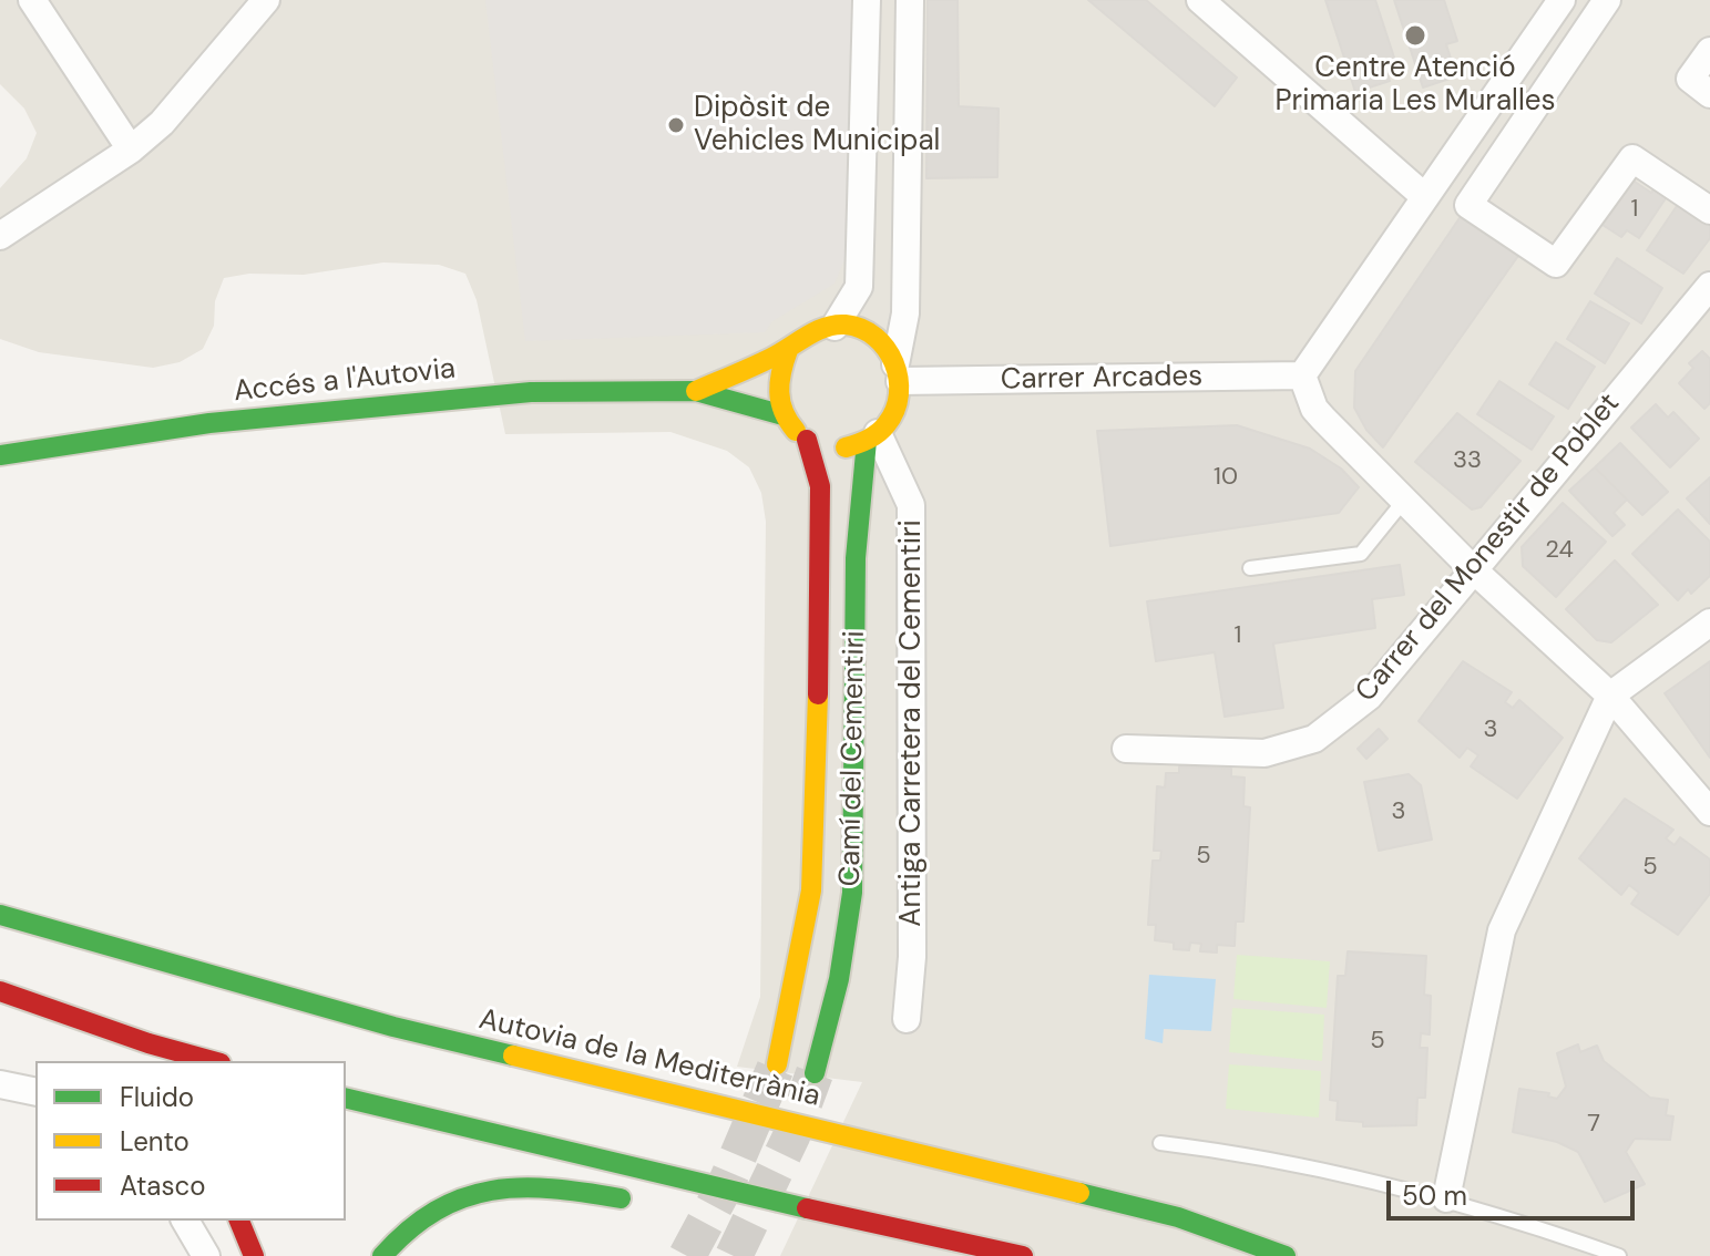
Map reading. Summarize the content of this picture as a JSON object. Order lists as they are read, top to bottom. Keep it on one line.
{"streets":{"main road":["Accés a l'Autovia","Camí del Cementiri","Autovia de la Mediterrània"],"street":["Carrer Arcades","Carrer del Monestir de Poblet","Antiga Carretera del Cementiri"]},"crossings":[["Carrer Arcades","Antiga Carretera del Cementiri"],["Carrer Arcades","Camí del Cementiri"],["Antiga Carretera del Cementiri","Camí del Cementiri"]],"places":["Centre Atenció Primaria Les Muralles","Dipòsit de Vehicles Municipal"],"house_numbers":["1","33","10","24","1","3","3","5","5","5","7"],"legend":["Fluido","Lento","Atasco"],"scale_bar":"50 m"}
